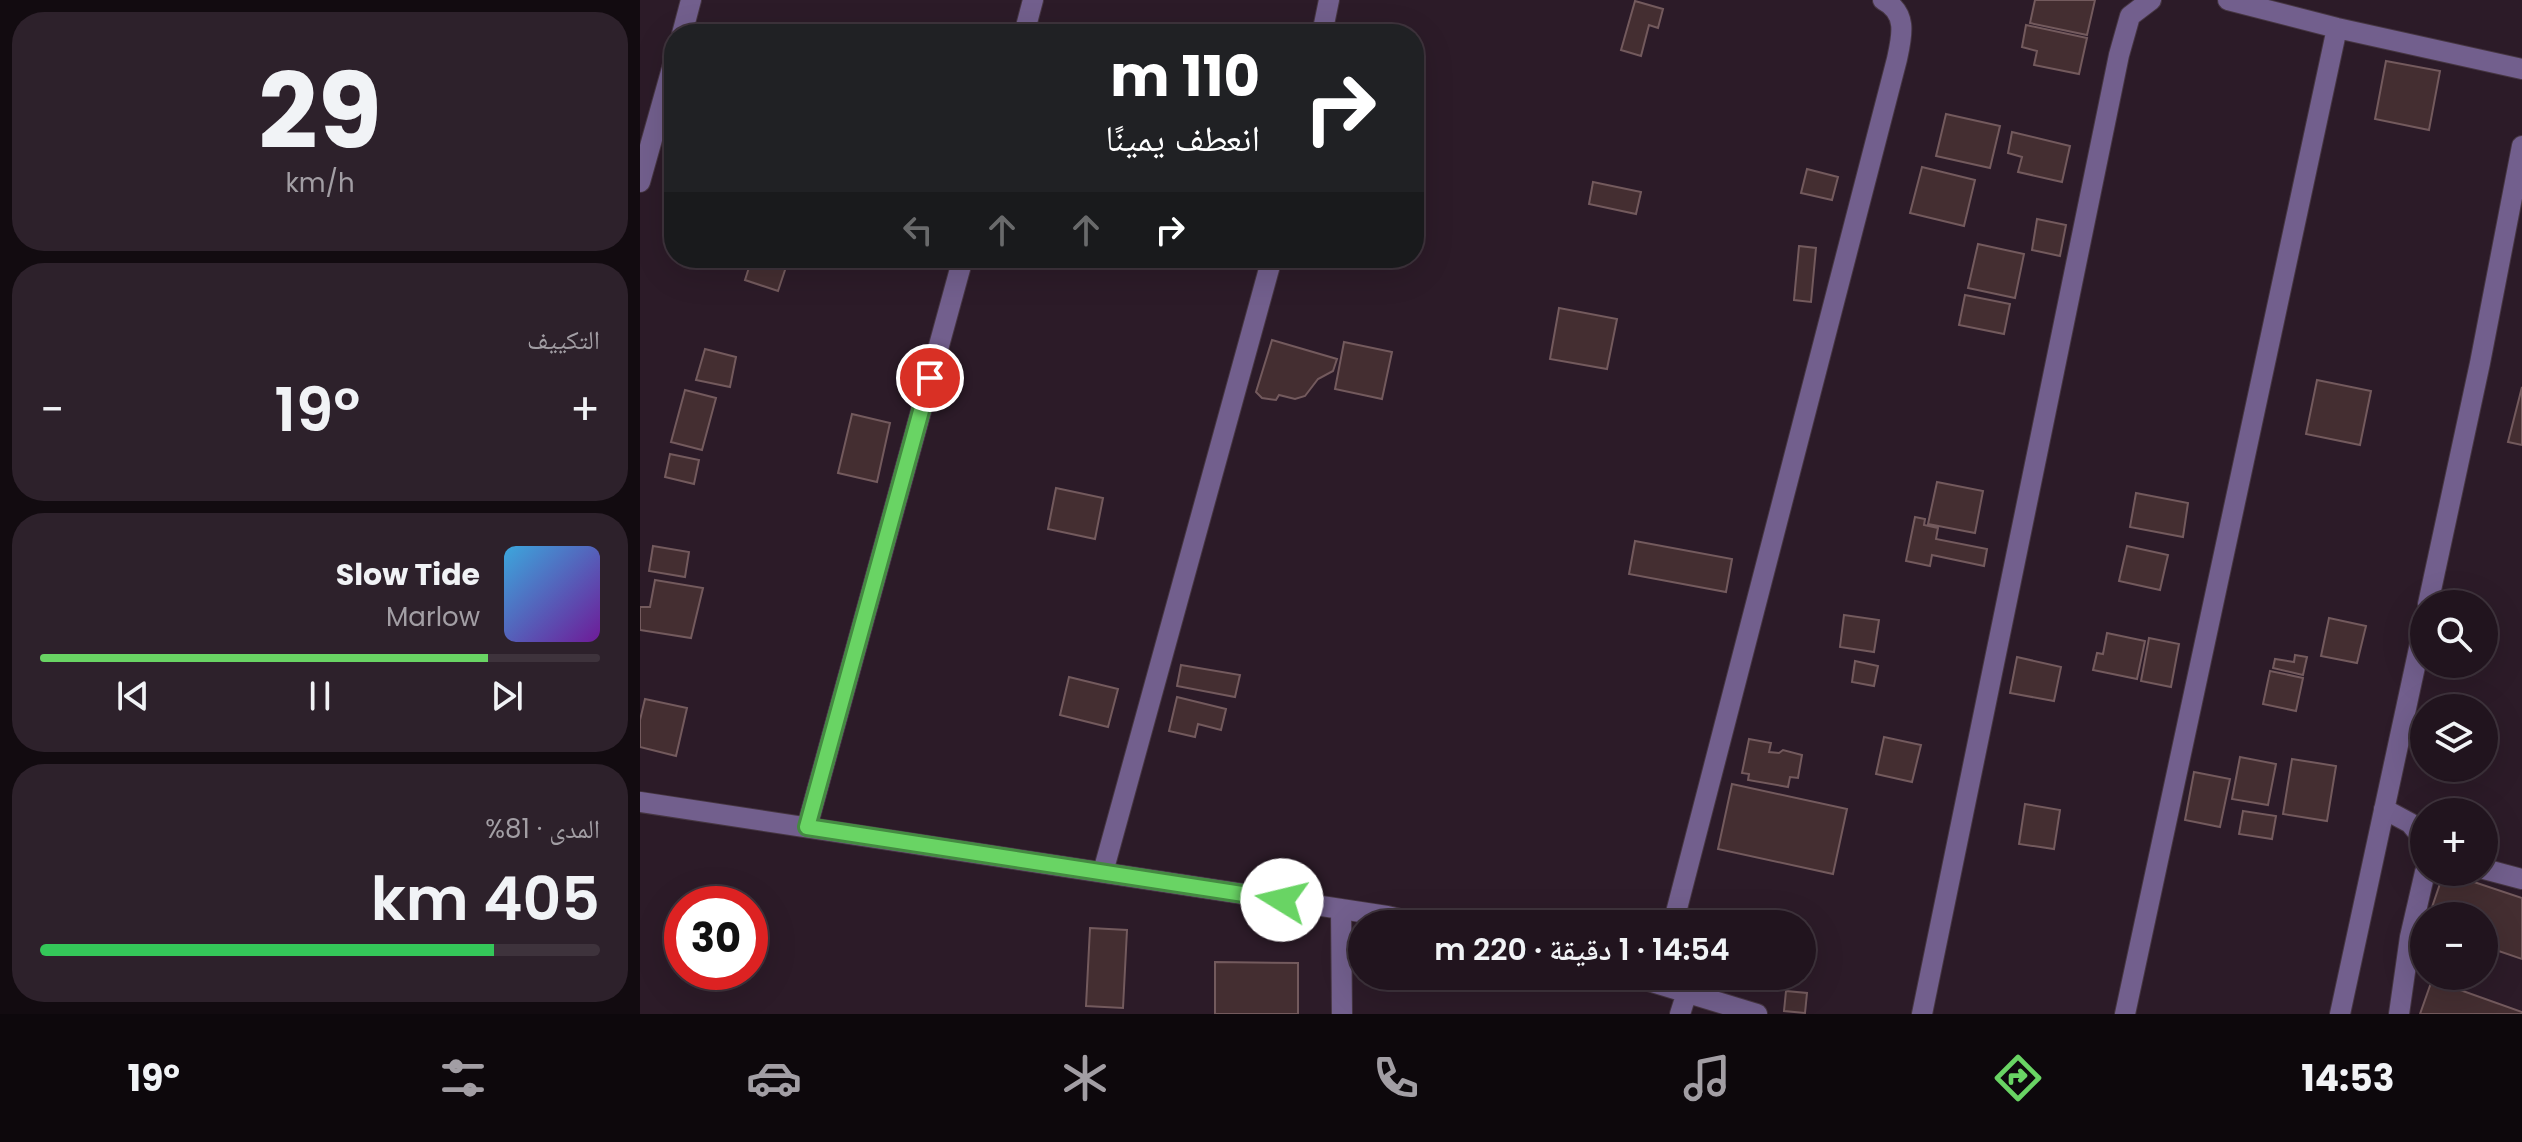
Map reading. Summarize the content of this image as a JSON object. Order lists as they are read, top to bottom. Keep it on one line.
{"page":{"tile":[["29","km/h"],"التكييف",["المدى · 81%","405 km"]],"turn":["110 m","انعطف يمينًا"],"heat":["−","19°","+"],"song":["Slow Tide","Marlow"],"map_buttons":["+","−"],"limit":"30","trip":"14:54 · 1 دقيقة · 220 m","tabs":["14:53","19°"]}}
